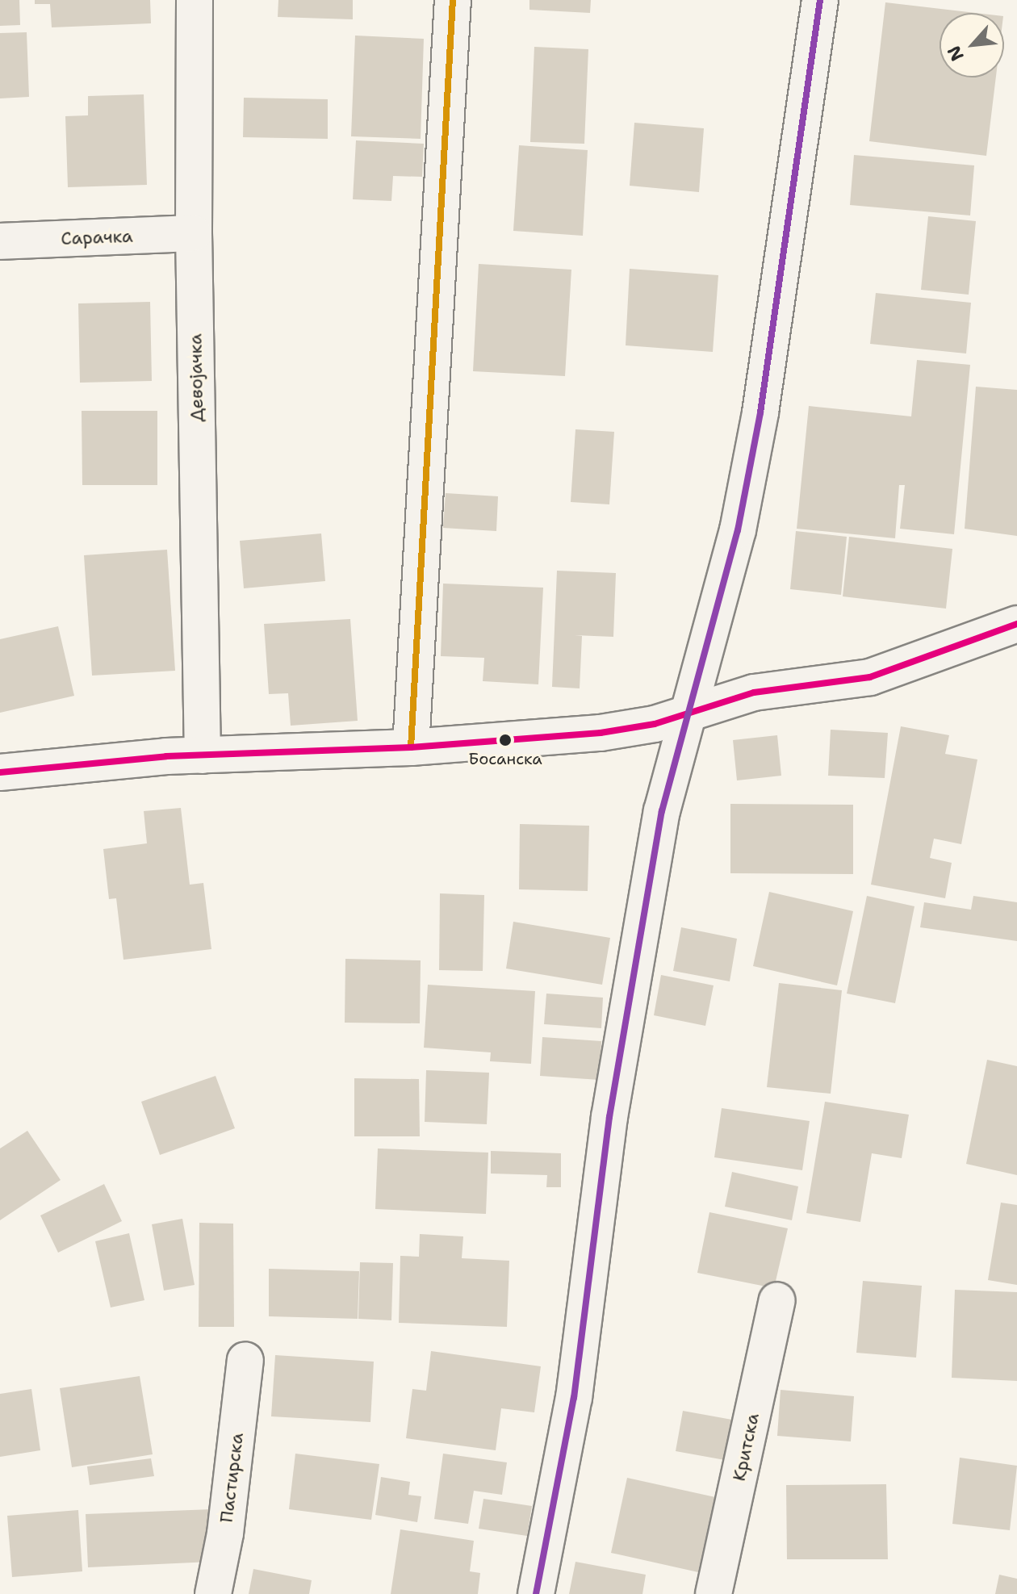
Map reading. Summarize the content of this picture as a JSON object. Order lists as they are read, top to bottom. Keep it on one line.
{"streets":{"street":["Сарачка","Девојачка","Критска","Пастирска"]},"crossings":[["Сарачка","Девојачка"]],"places":["Босанска"],"north":"bottom left"}
